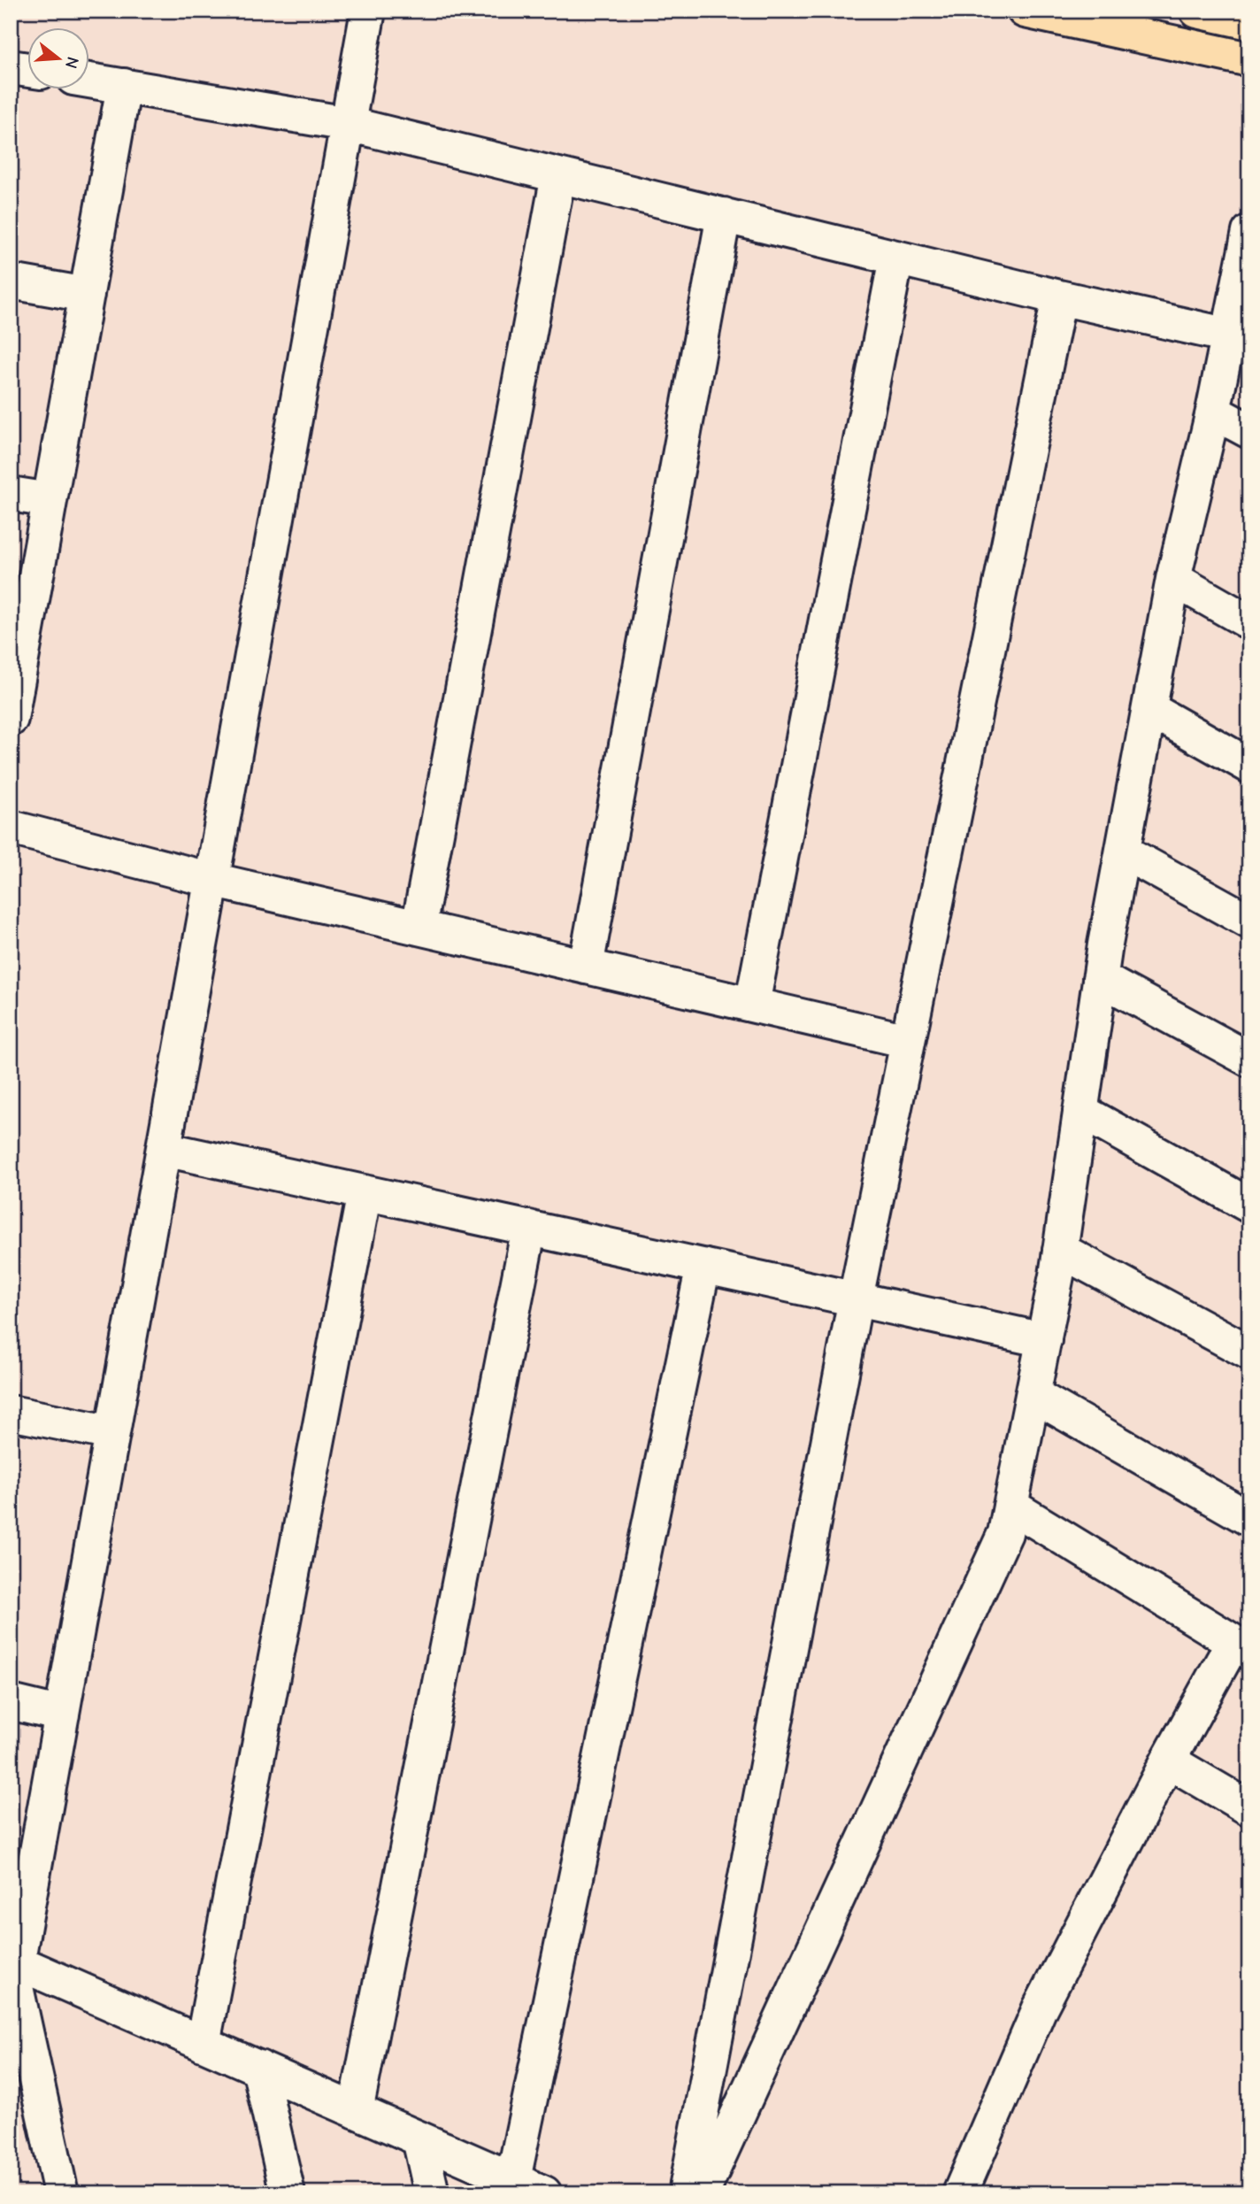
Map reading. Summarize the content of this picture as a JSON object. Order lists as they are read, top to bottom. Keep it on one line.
{"north":"right"}
